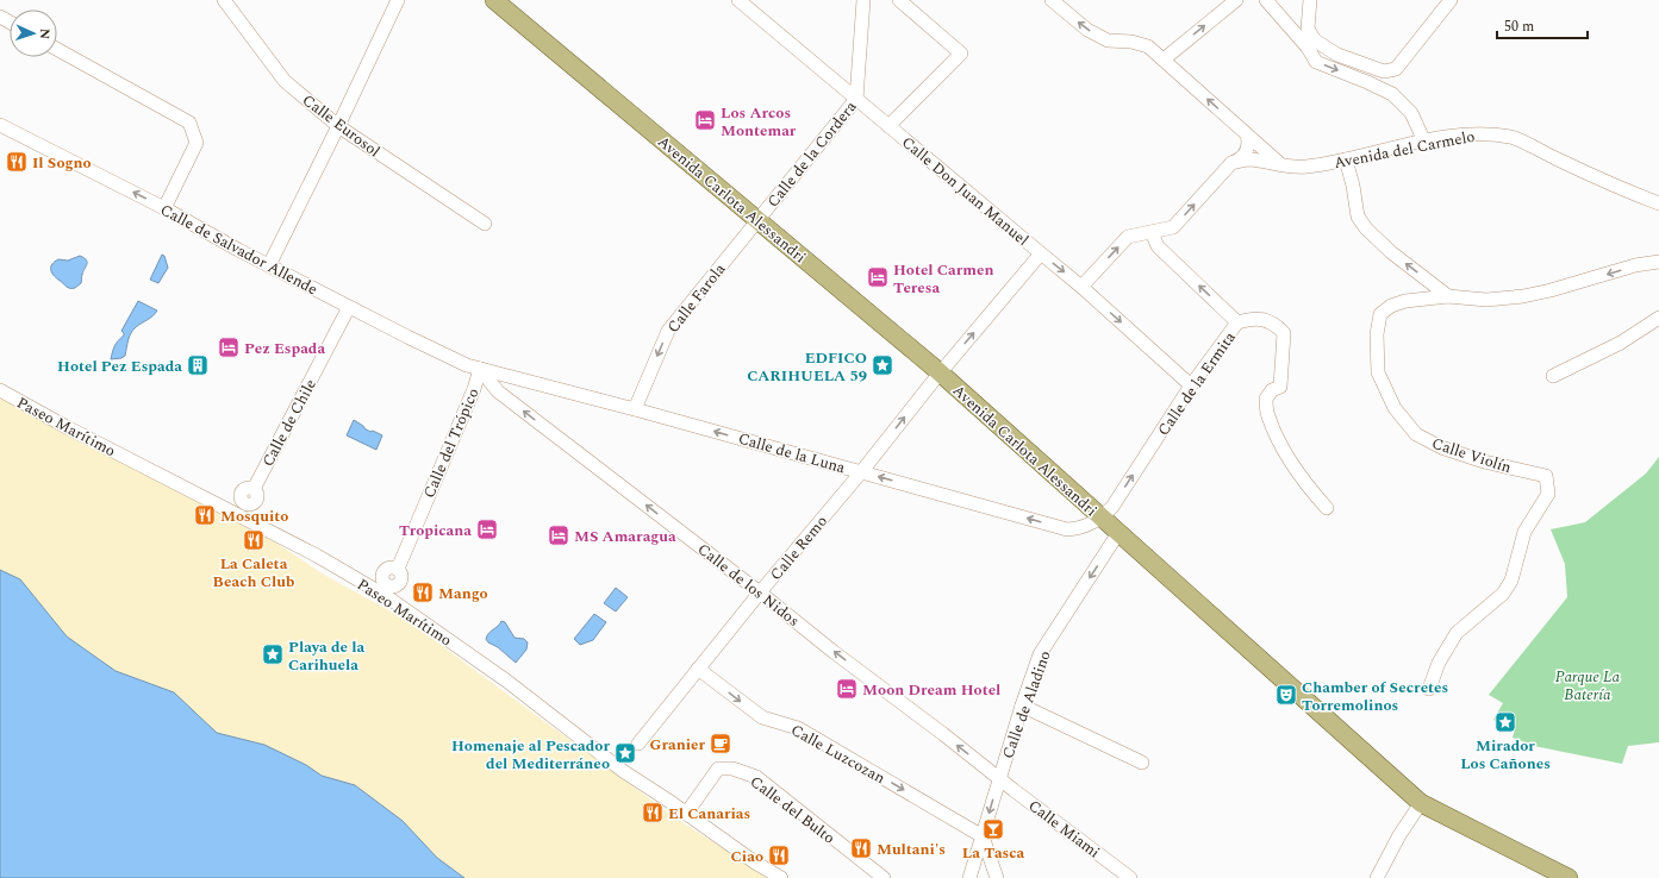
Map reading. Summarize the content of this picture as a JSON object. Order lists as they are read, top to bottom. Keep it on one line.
{"streets":{"main road":["Avenida Carlota Alessandri"],"street":["Calle Eurosol","Avenida del Carmelo","Calle de la Cordera","Calle Don Juan Manuel","Calle de Salvador Allende","Calle Farola","Calle de la Ermita","Calle de Chile","Paseo Marítimo","Calle del Trópico","Calle de la Luna","Calle Violín","Calle Remo","Calle de los Nidos","Calle de Aladino","Calle Luzcozan","Calle del Bulto","Calle Miami"]},"crossings":[["Calle de la Cordera","Calle Don Juan Manuel"],["Calle de la Cordera","Avenida Carlota Alessandri"],["Calle de la Cordera","Calle Farola"],["Calle Don Juan Manuel","Calle de la Ermita"],["Calle Don Juan Manuel","Calle Remo"],["Avenida Carlota Alessandri","Calle Farola"],["Avenida Carlota Alessandri","Calle de la Ermita"],["Avenida Carlota Alessandri","Calle de la Luna"],["Avenida Carlota Alessandri","Calle Remo"],["Avenida Carlota Alessandri","Calle de Aladino"],["Calle de Salvador Allende","Calle de Chile"],["Calle de Salvador Allende","Calle del Trópico"],["Calle de Salvador Allende","Calle de la Luna"],["Calle de Salvador Allende","Calle de los Nidos"],["Calle Farola","Calle de la Luna"],["Calle de la Ermita","Calle de la Luna"],["Paseo Marítimo","Calle del Bulto"],["Calle del Trópico","Calle de la Luna"],["Calle del Trópico","Calle de los Nidos"],["Calle de la Luna","Calle Remo"],["Calle de la Luna","Calle de los Nidos"],["Calle Remo","Calle de los Nidos"],["Calle Remo","Calle Luzcozan"],["Calle de los Nidos","Calle de Aladino"],["Calle de los Nidos","Calle Miami"],["Calle de Aladino","Calle Luzcozan"],["Calle de Aladino","Calle Miami"]],"one_way":["Calle Farola","Calle de la Luna","Calle Remo","Calle de los Nidos","Calle de Aladino","Calle Luzcozan"],"parks":["Parque La Batería"],"places":{"hotel":["Los Arcos Montemar","Hotel Carmen Teresa","Pez Espada","Tropicana","MS Amaragua","Moon Dream Hotel"],"restaurant":["Il Sogno","Mosquito","La Caleta Beach Club","Mango","El Canarias","Multani's","Ciao"],"building":["Hotel Pez Espada"],"place":["EDFICO CARIHUELA 59","Playa de la Carihuela","Mirador Los Cañones","Homenaje al Pescador del Mediterráneo"],"theatre":["Chamber of Secretes Torremolinos"],"cafe":["Granier"],"bar":["La Tasca"]},"scale_bar":"50 m","north":"right"}
